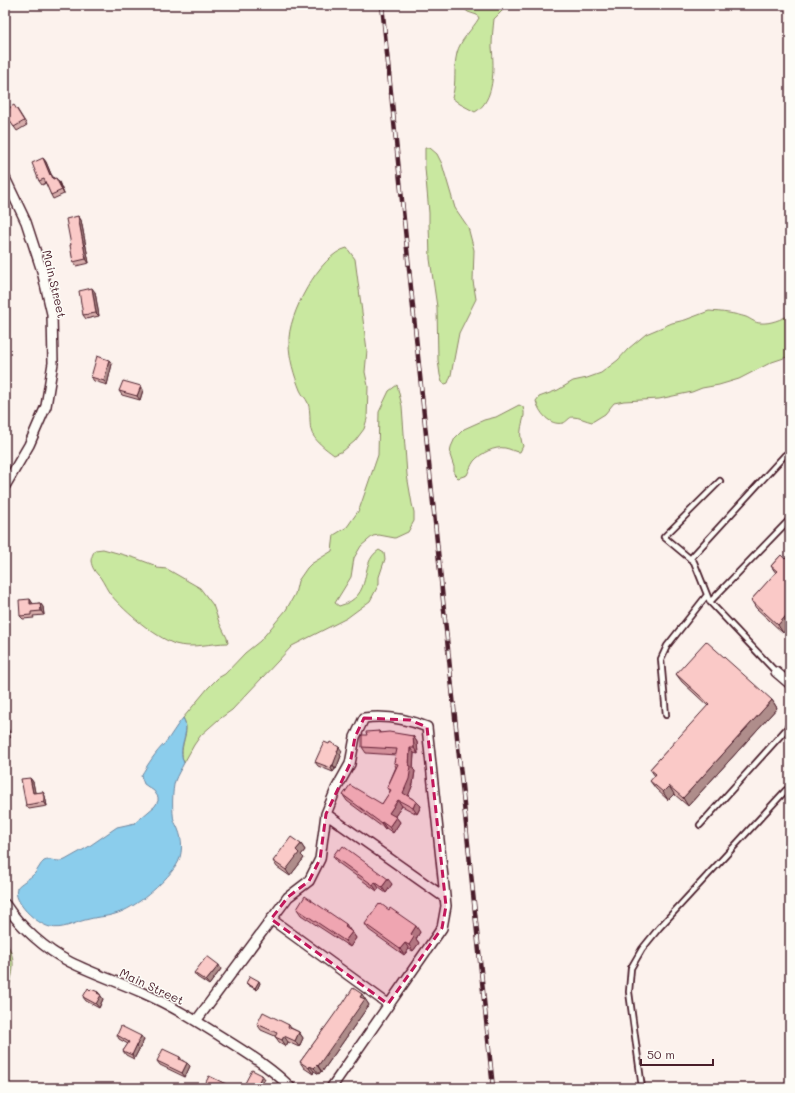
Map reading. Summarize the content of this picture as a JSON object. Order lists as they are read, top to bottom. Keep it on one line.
{"streets":{"street":["Main Street"]},"scale_bar":"50 m"}
